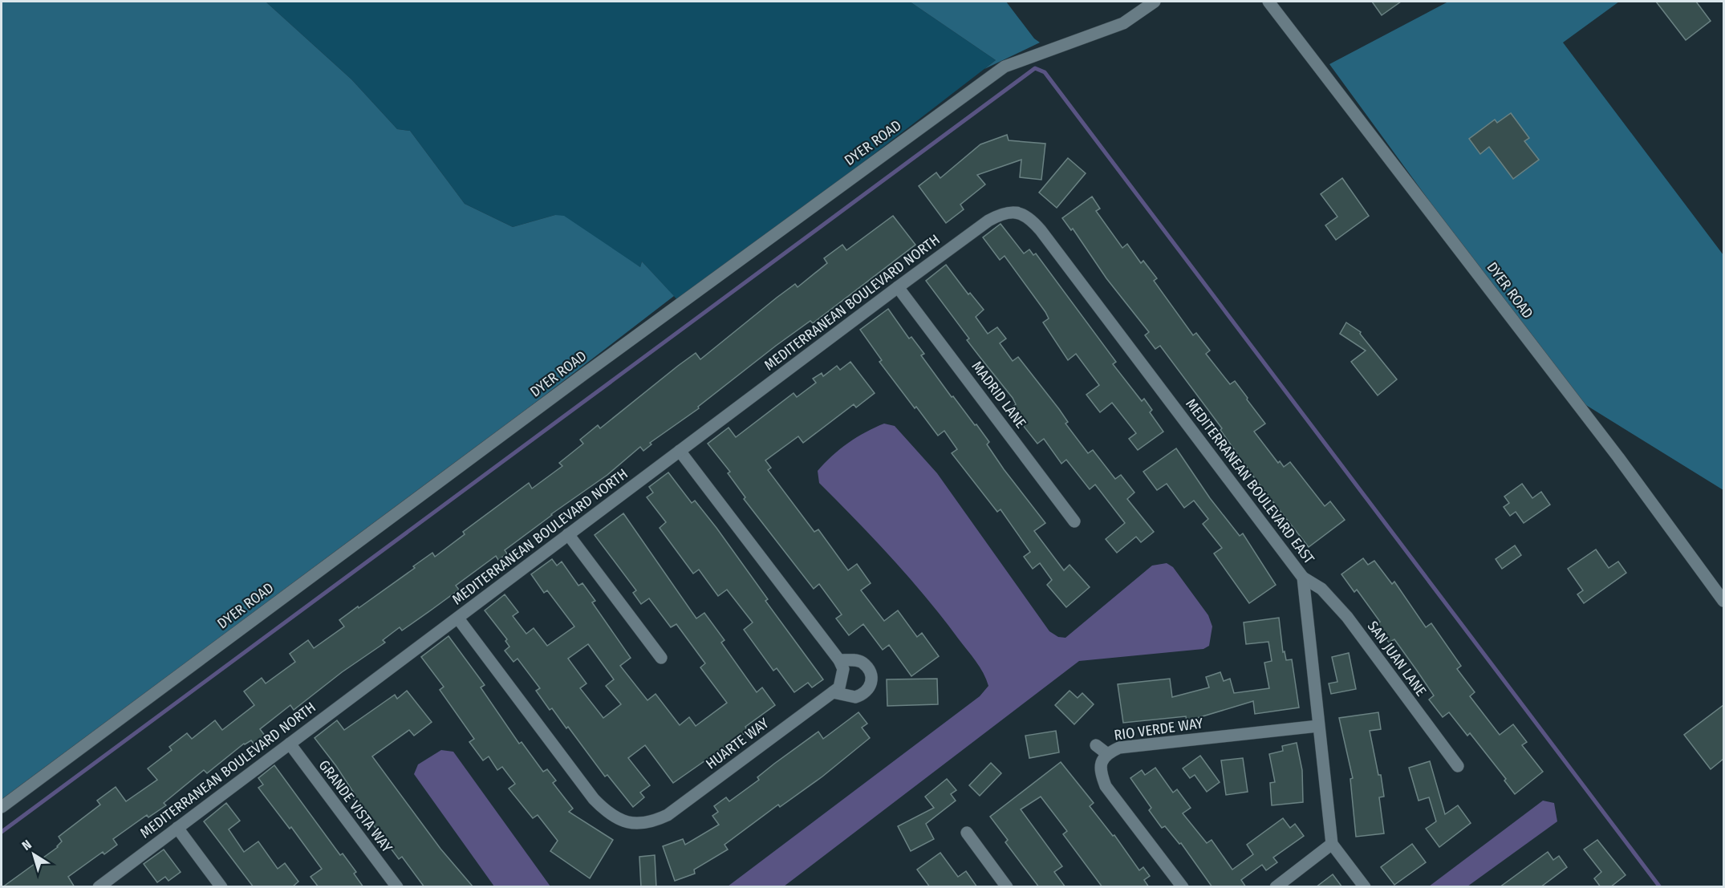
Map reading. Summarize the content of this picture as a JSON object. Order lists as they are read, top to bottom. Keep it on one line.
{"streets":{"street":["DYER ROAD","MEDITERRANEAN BOULEVARD NORTH","MADRID LANE","MEDITERRANEAN BOULEVARD EAST","SAN JUAN LANE","RIO VERDE WAY","HUARTE WAY","GRANDE VISTA WAY"]},"crossings":[["MEDITERRANEAN BOULEVARD NORTH","MADRID LANE"],["MEDITERRANEAN BOULEVARD NORTH","MEDITERRANEAN BOULEVARD EAST"],["MEDITERRANEAN BOULEVARD NORTH","HUARTE WAY"],["MEDITERRANEAN BOULEVARD NORTH","GRANDE VISTA WAY"],["MEDITERRANEAN BOULEVARD EAST","SAN JUAN LANE"],["MEDITERRANEAN BOULEVARD EAST","RIO VERDE WAY"]],"north":"top left"}
